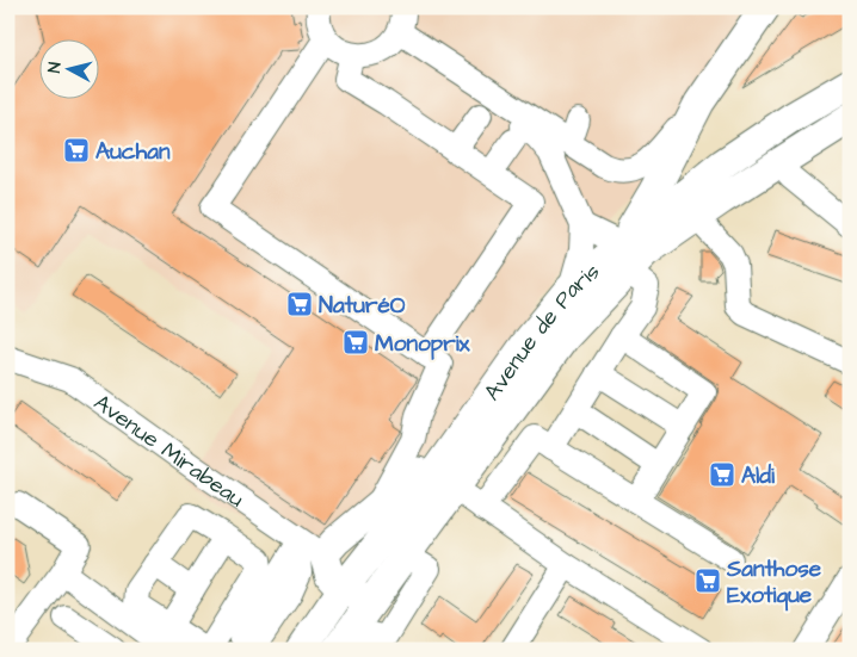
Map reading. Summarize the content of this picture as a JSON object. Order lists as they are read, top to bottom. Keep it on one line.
{"streets":{"main road":["Avenue de Paris"],"street":["Avenue Mirabeau"]},"crossings":[["Avenue de Paris","Avenue Mirabeau"]],"places":{"supermarket":["Auchan","NaturéO","Monoprix","Aldi","Santhose Exotique"]},"north":"left"}
